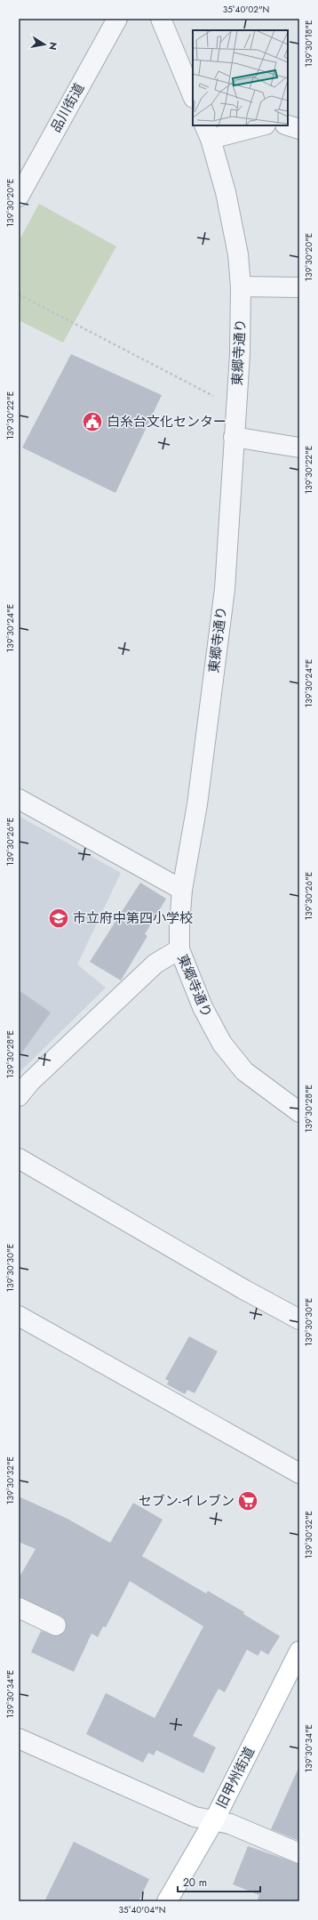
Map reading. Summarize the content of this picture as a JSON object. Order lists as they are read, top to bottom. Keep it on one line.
{"streets":{"main road":["旧甲州街道"],"street":["品川街道","東郷寺通り"]},"places":{"public building":["白糸台文化センター"],"school or university":["市立府中第四小学校"],"supermarket":["セブン-イレブン"]},"scale_bar":"20 m","north":"right","coordinates":["35°40'02\"N","139°30'18\"E","139°30'20\"E","139°30'22\"E","139°30'24\"E","139°30'26\"E","139°30'28\"E","139°30'30\"E","139°30'32\"E","139°30'34\"E","35°40'04\"N"]}
